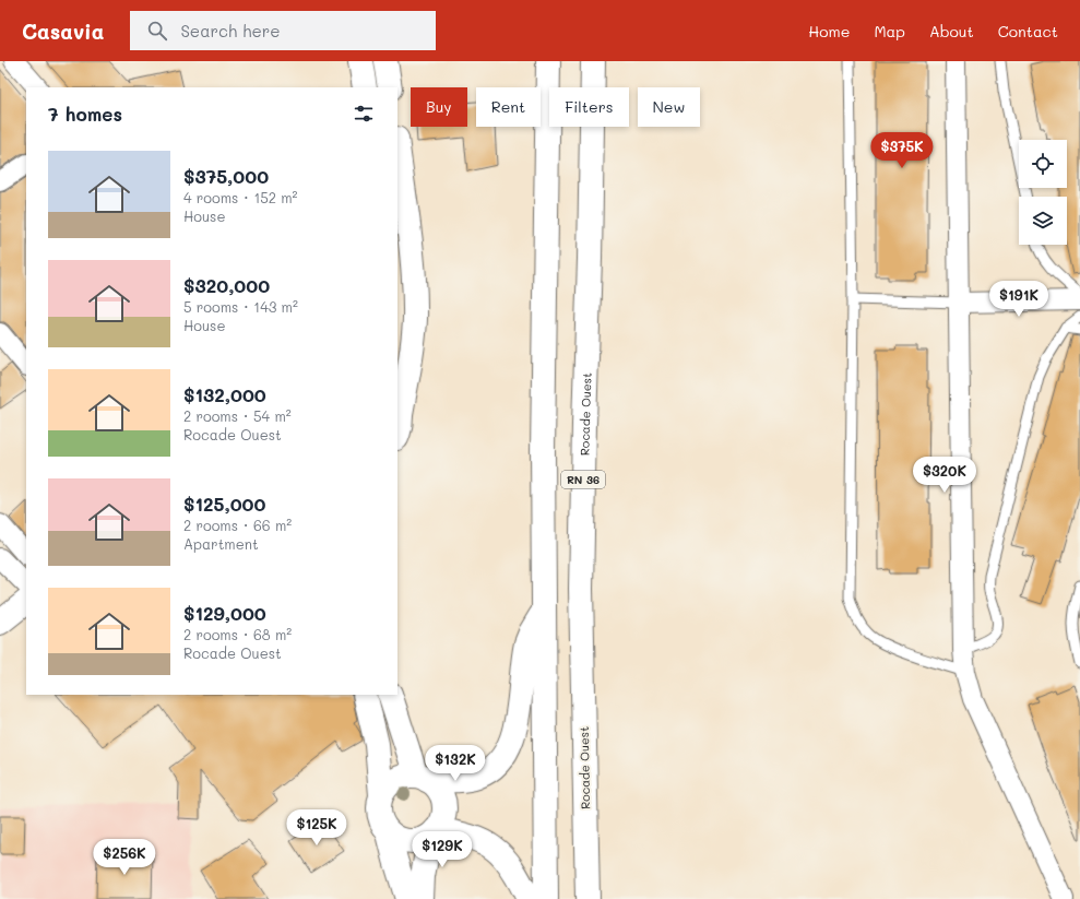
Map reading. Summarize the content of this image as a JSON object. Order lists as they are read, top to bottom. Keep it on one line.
{"streets":{"main road":["Rocade Ouest","RN 36"]},"page":{"header":"Casavia","search":"Search here","nav":["Home","Map","About","Contact"],"chip":["Buy","Rent","Filters","New"],"heading":"7 homes","price":["$375K","$191K","$320K","$132K","$125K","$129K","$256K"],"list":[{"name":"$375,000","note":"4 rooms · 152 m² · House"},{"name":"$320,000","note":"5 rooms · 143 m² · House"},{"name":"$132,000","note":"2 rooms · 54 m² · Rocade Ouest"},{"name":"$125,000","note":"2 rooms · 66 m² · Apartment"},{"name":"$129,000","note":"2 rooms · 68 m² · Rocade Ouest"}]}}
